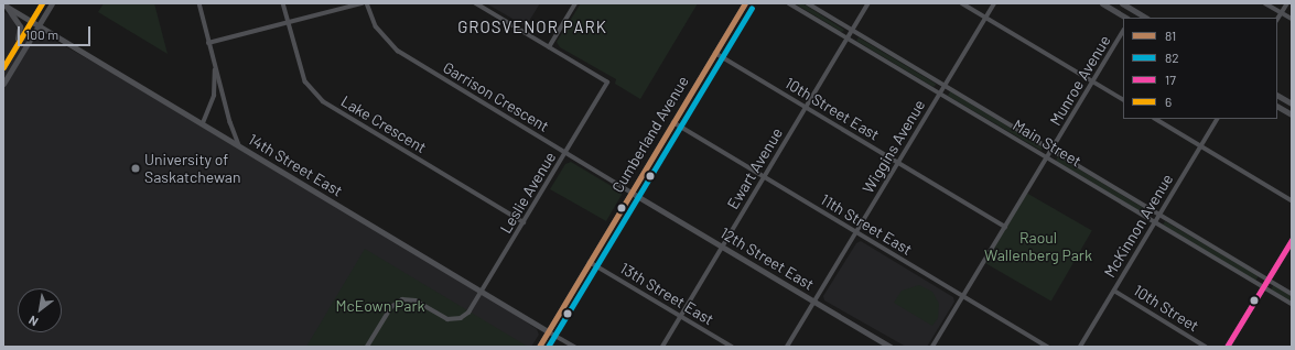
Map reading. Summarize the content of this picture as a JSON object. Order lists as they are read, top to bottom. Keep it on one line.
{"streets":{"main road":["Cumberland Avenue"],"street":["Munroe Avenue","Garrison Crescent","10th Street East","Lake Crescent","Main Street","Wiggins Avenue","14th Street East","Ewart Avenue","Leslie Avenue","11th Street East","McKinnon Avenue","12th Street East","13th Street East","10th Street"]},"crossings":[["Munroe Avenue","10th Street East"],["Munroe Avenue","Main Street"],["Munroe Avenue","11th Street East"],["Garrison Crescent","Cumberland Avenue"],["Garrison Crescent","Leslie Avenue"],["Garrison Crescent","12th Street East"],["10th Street East","Cumberland Avenue"],["10th Street East","Wiggins Avenue"],["10th Street East","Ewart Avenue"],["Lake Crescent","Leslie Avenue"],["Cumberland Avenue","14th Street East"],["Cumberland Avenue","11th Street East"],["Cumberland Avenue","12th Street East"],["Cumberland Avenue","13th Street East"],["Main Street","Wiggins Avenue"],["Main Street","Ewart Avenue"],["Main Street","McKinnon Avenue"],["Wiggins Avenue","11th Street East"],["Wiggins Avenue","12th Street East"],["14th Street East","Leslie Avenue"],["Ewart Avenue","11th Street East"],["Ewart Avenue","12th Street East"],["Ewart Avenue","13th Street East"],["McKinnon Avenue","10th Street"]],"districts":["GROSVENOR PARK"],"parks":["Raoul Wallenberg Park","McEown Park"],"places":["University of Saskatchewan"],"lines":["transit line 81","transit line 6","transit line 82","transit line 17"],"legend":["81","82","17","6"],"scale_bar":"100 m","north":"bottom left"}
